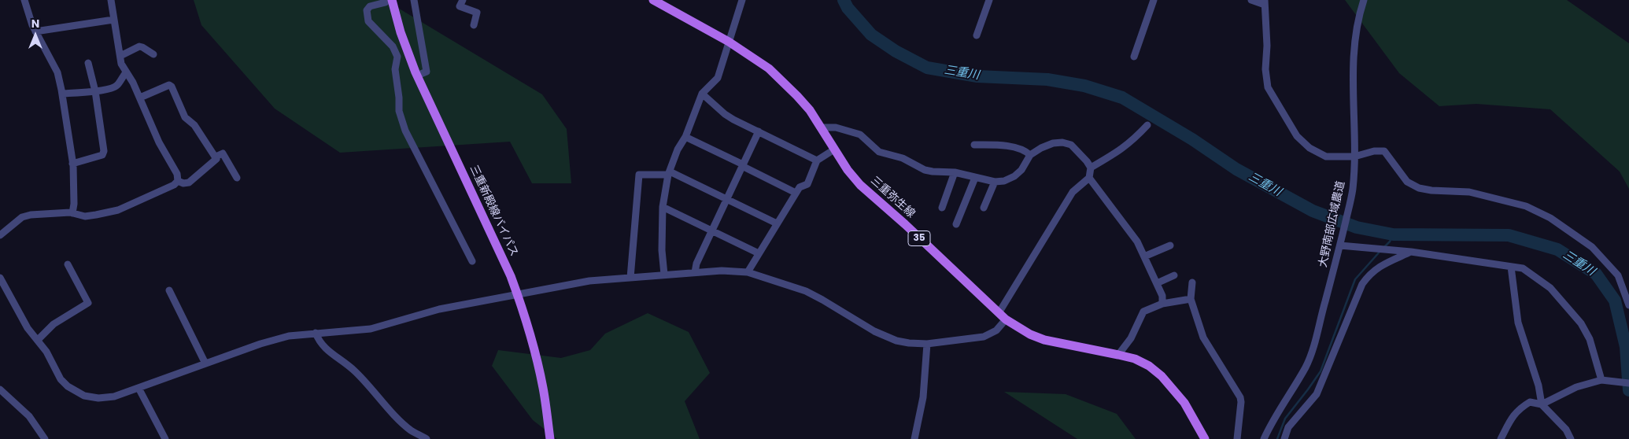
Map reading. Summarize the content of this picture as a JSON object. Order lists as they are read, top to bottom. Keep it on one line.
{"streets":{"main road":["三重弥生線","三重新殿線バイパス","35"],"street":["大野南部広域農道"]},"water":["三重川"],"north":"top"}
